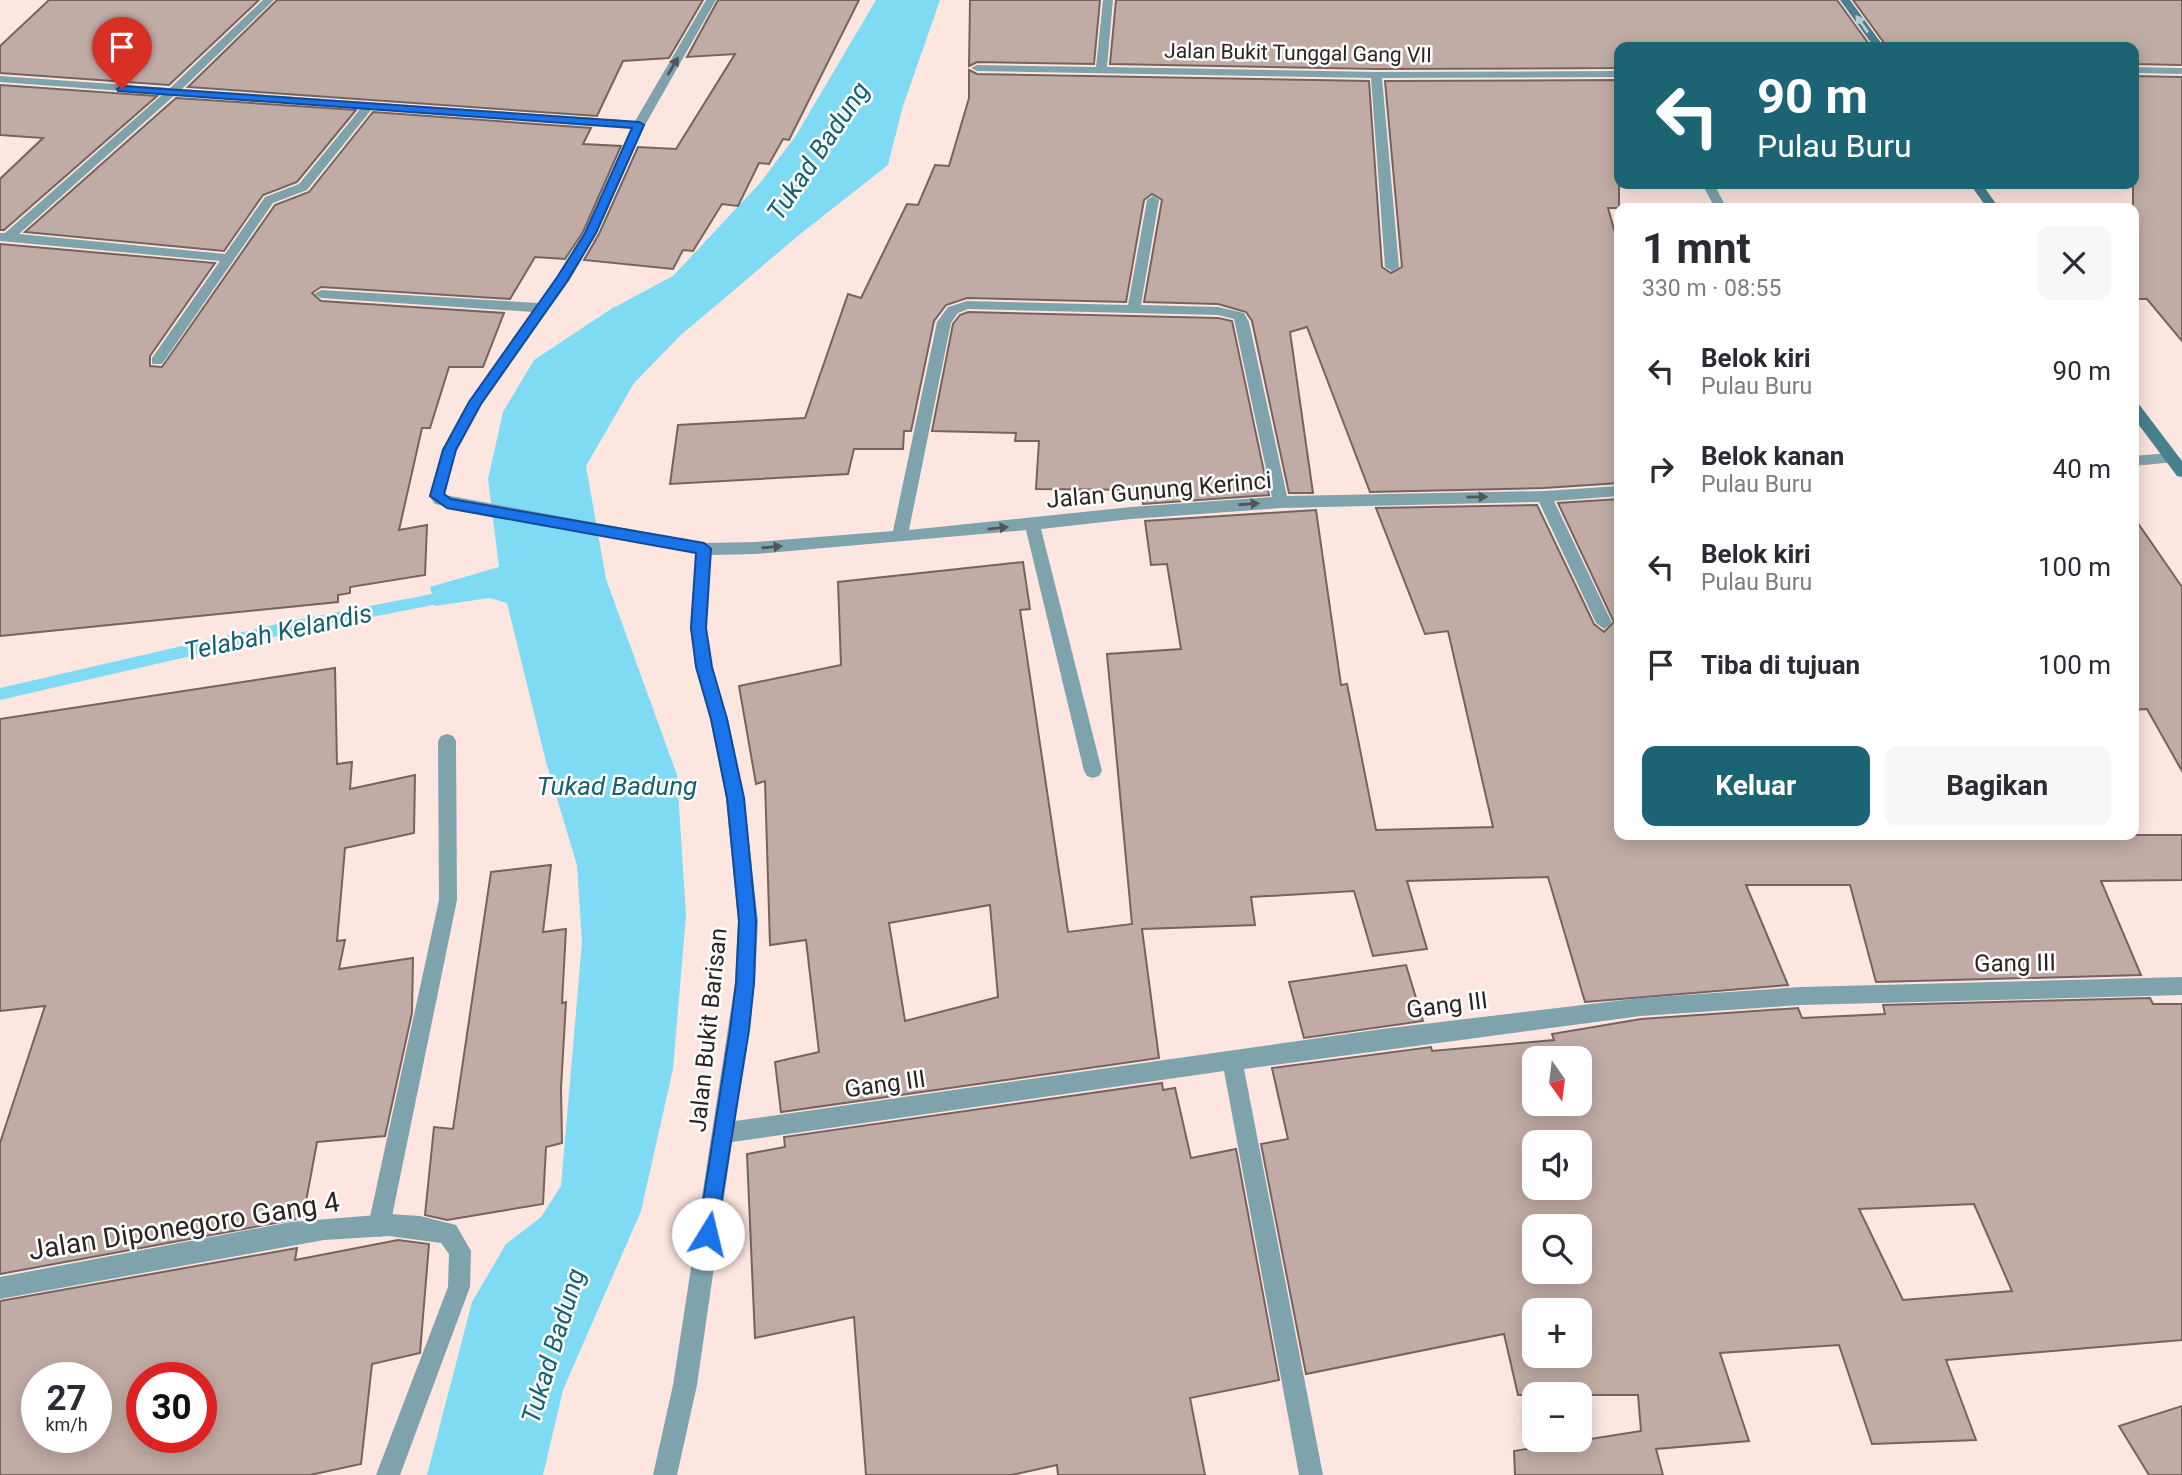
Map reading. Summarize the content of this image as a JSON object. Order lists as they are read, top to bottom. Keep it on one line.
{"streets":{"street":["Jalan Bukit Tunggal Gang VII","Jalan Gunung Kerinci","Gang III","Jalan Bukit Barisan","Jalan Diponegoro Gang 4"]},"crossings":[["Jalan Gunung Kerinci","Jalan Bukit Barisan"],["Gang III","Jalan Bukit Barisan"]],"one_way":["Jalan Gunung Kerinci"],"water":["Tukad Badung","Telabah Kelandis"],"north":"bottom","page":{"turn":["90 m","Pulau Buru"],"heading":["1 mnt","330 m · 08:55"],"list":[{"name":"Belok kiri","note":"Pulau Buru","value":"90 m"},{"name":"Belok kanan","note":"Pulau Buru","value":"40 m"},{"name":"Belok kiri","note":"Pulau Buru","value":"100 m"},{"name":"Tiba di tujuan","value":"100 m"}],"buttons":["Keluar","Bagikan"],"map_buttons":["+","−"],"speed":"27 km/h","limit":"30"}}
